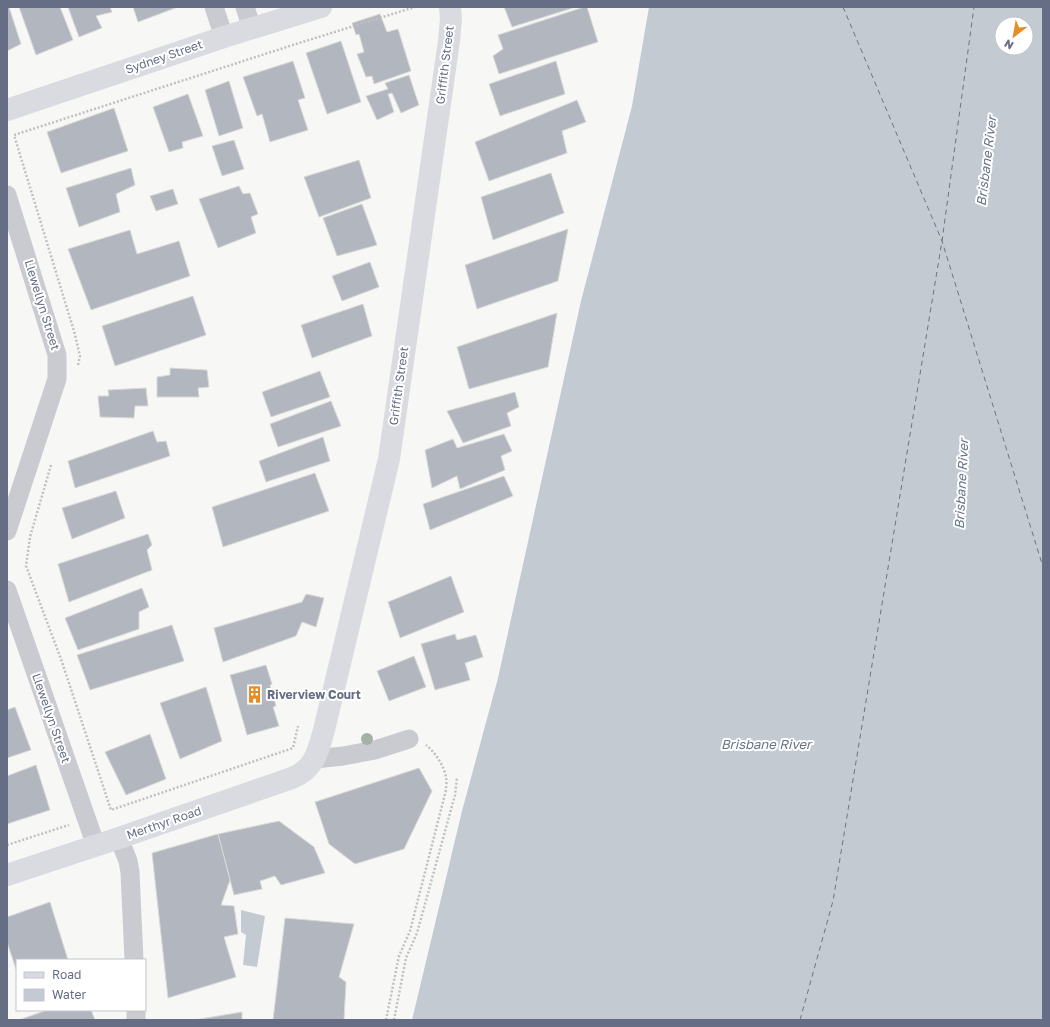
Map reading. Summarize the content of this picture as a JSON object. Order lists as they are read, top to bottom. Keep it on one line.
{"streets":{"street":["Sydney Street","Griffith Street","Llewellyn Street","Merthyr Road"]},"crossings":[["Griffith Street","Merthyr Road"],["Llewellyn Street","Merthyr Road"]],"water":["Brisbane River"],"places":{"building":["Riverview Court"]},"legend":["Road","Water"],"north":"bottom left"}
